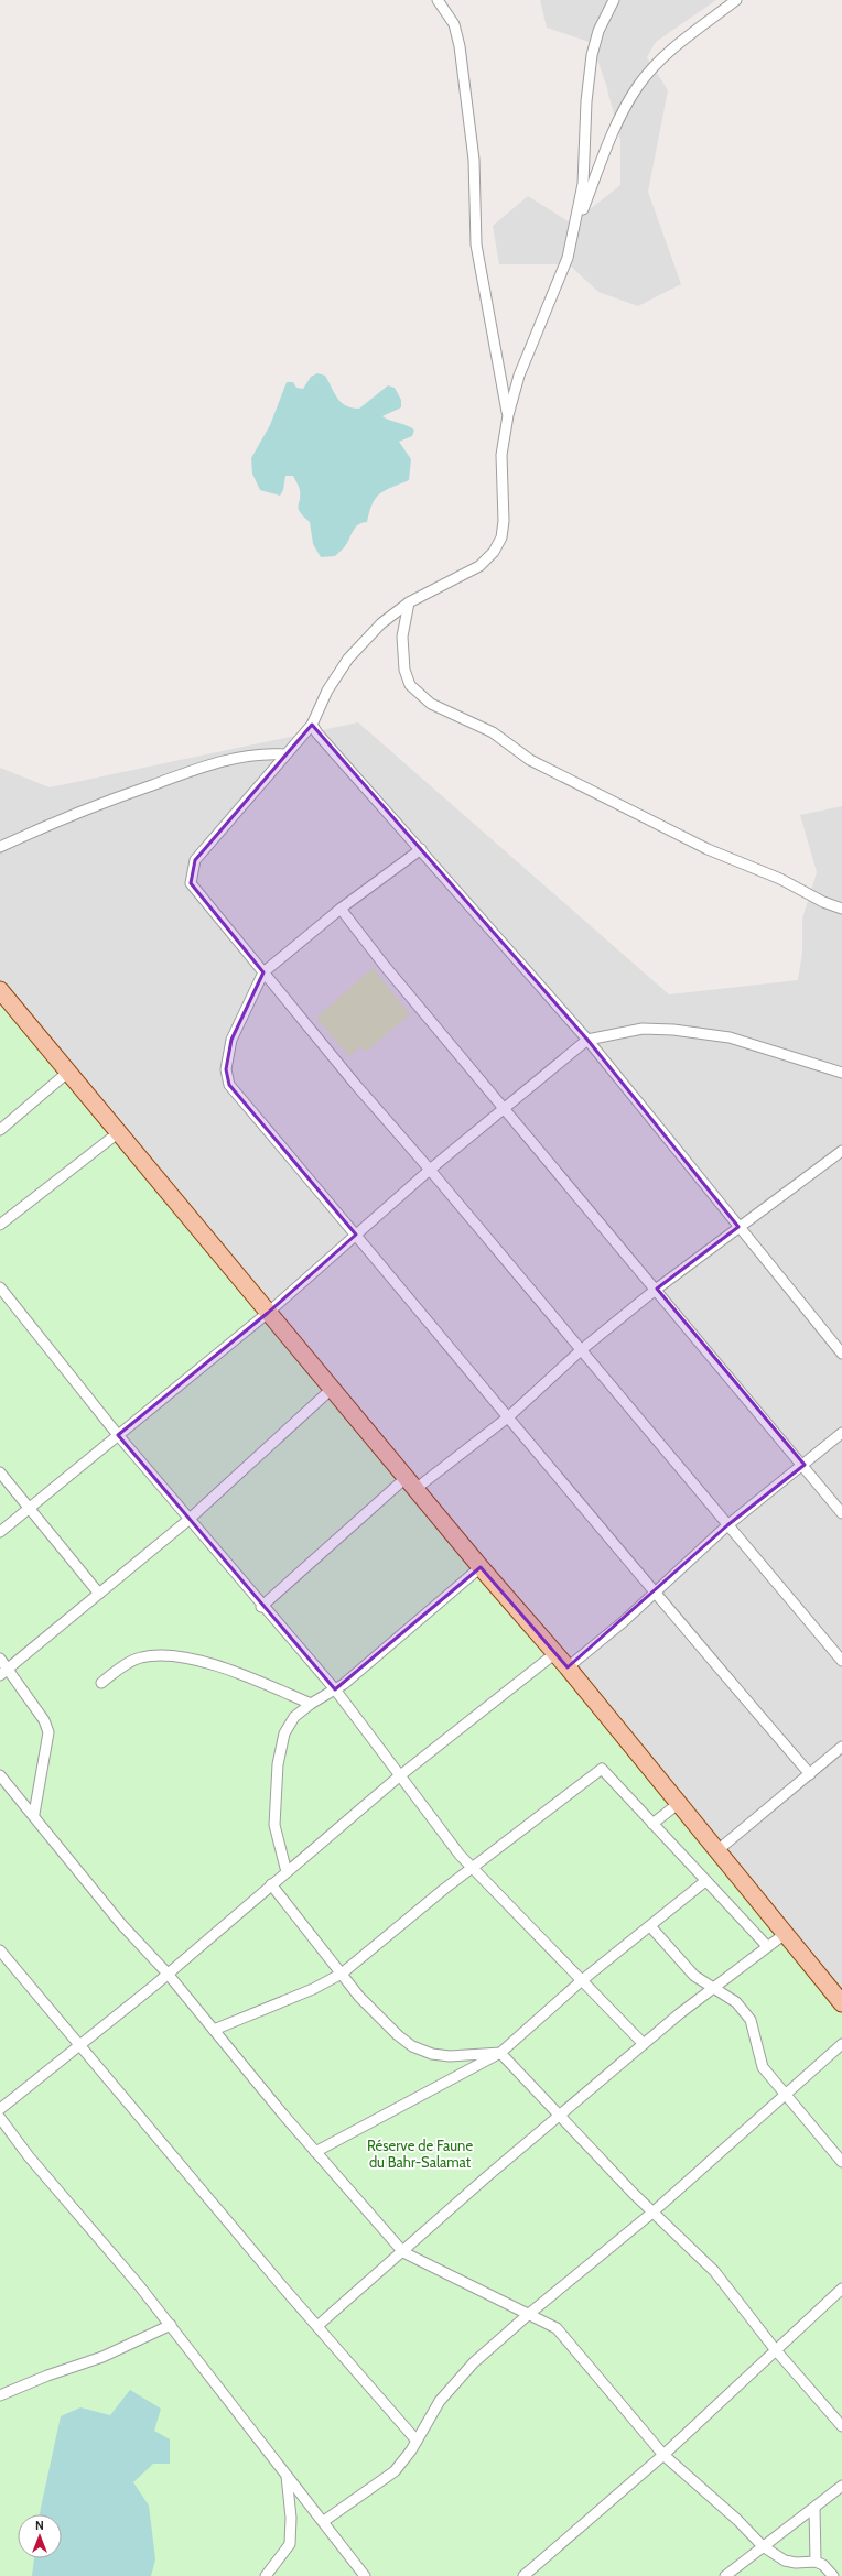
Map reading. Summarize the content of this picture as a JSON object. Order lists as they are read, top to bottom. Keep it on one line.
{"parks":["Réserve de Faune du Bahr-Salamat"],"north":"top"}
